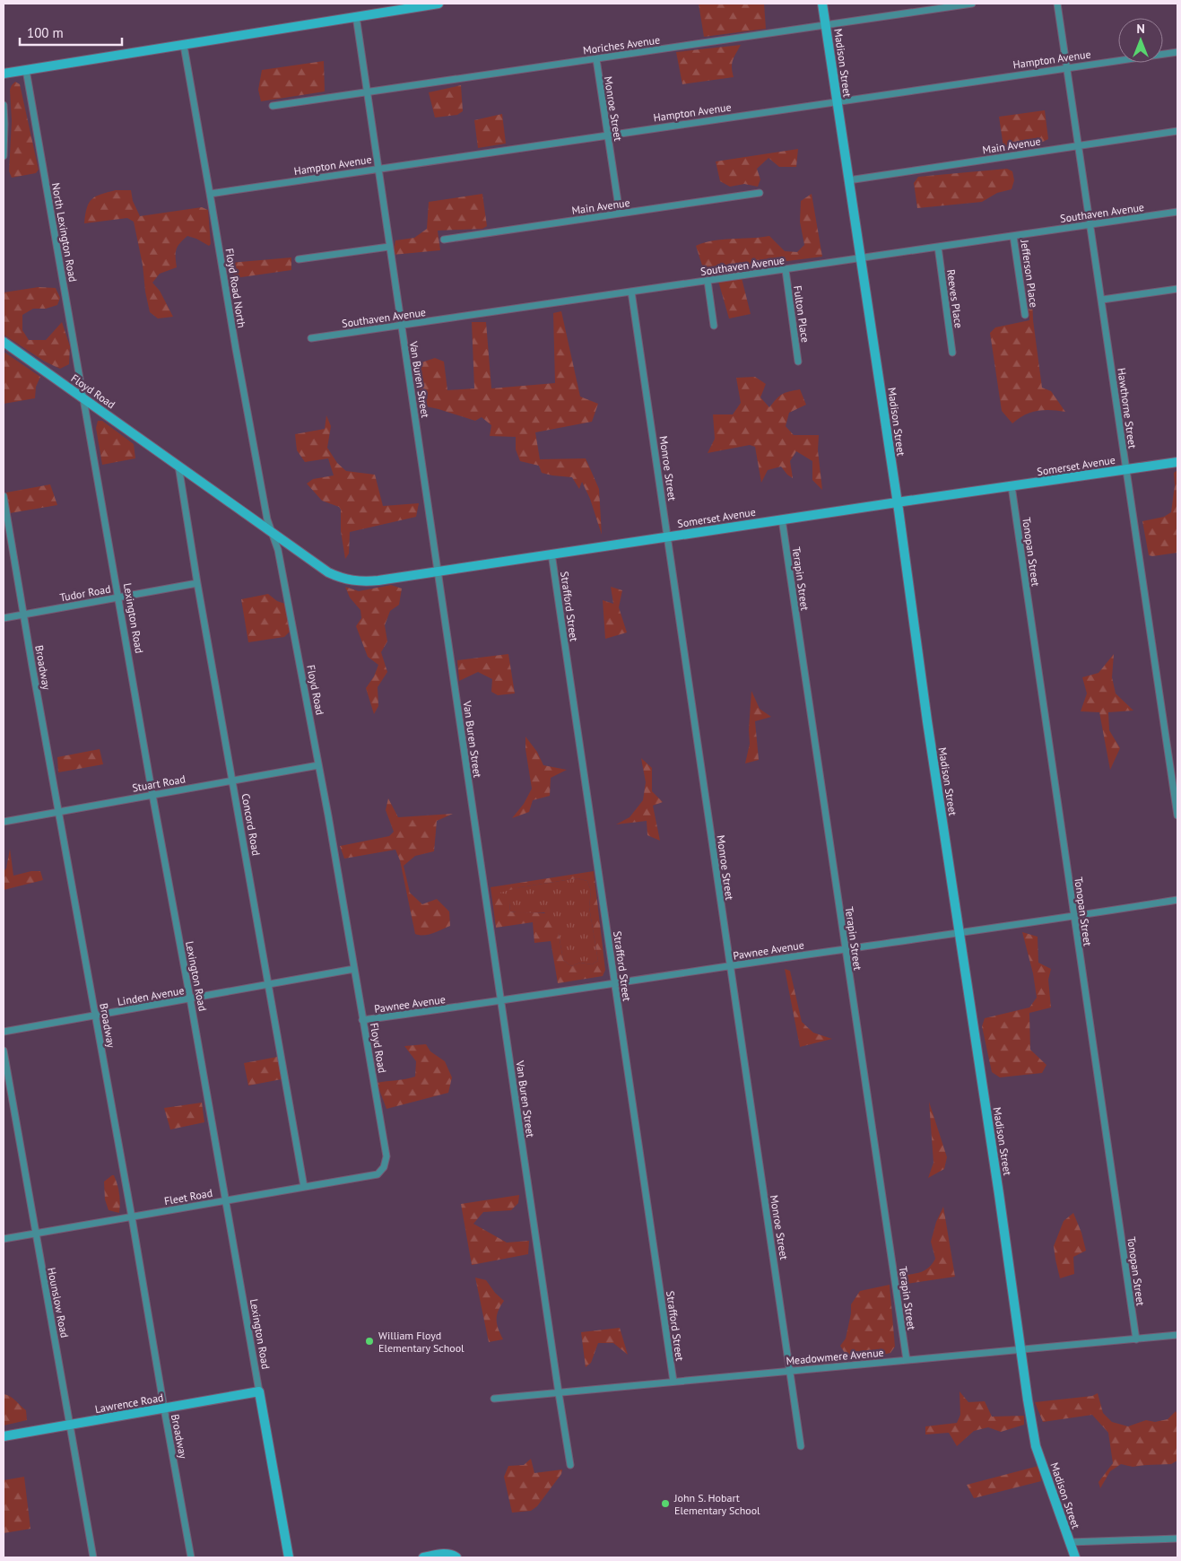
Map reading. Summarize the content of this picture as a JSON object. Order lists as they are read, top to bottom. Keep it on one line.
{"streets":{"street":["Moriches Avenue","Hampton Avenue","Madison Street","Monroe Street","Main Avenue","Southaven Avenue","North Lexington Road","Jefferson Place","Floyd Road North","Reeves Place","Fulton Place","Van Buren Street","Floyd Road","Hawthorne Street","Somerset Avenue","Tonopan Street","Terapin Street","Tudor Road","Strafford Street","Lexington Road","Broadway","Stuart Road","Concord Road","Pawnee Avenue","Linden Avenue","Fleet Road","Hounslow Road","Meadowmere Avenue","Lawrence Road"]},"crossings":[["Moriches Avenue","Madison Street"],["Moriches Avenue","Monroe Street"],["Moriches Avenue","Van Buren Street"],["Hampton Avenue","Madison Street"],["Hampton Avenue","Monroe Street"],["Hampton Avenue","Floyd Road North"],["Hampton Avenue","Van Buren Street"],["Hampton Avenue","Hawthorne Street"],["Madison Street","Main Avenue"],["Madison Street","Southaven Avenue"],["Madison Street","Somerset Avenue"],["Madison Street","Pawnee Avenue"],["Madison Street","Meadowmere Avenue"],["Monroe Street","Main Avenue"],["Monroe Street","Southaven Avenue"],["Monroe Street","Somerset Avenue"],["Monroe Street","Pawnee Avenue"],["Monroe Street","Meadowmere Avenue"],["Main Avenue","Hawthorne Street"],["Southaven Avenue","Jefferson Place"],["Southaven Avenue","Reeves Place"],["Southaven Avenue","Fulton Place"],["Southaven Avenue","Van Buren Street"],["Southaven Avenue","Hawthorne Street"],["North Lexington Road","Floyd Road"],["North Lexington Road","Lexington Road"],["Floyd Road North","Floyd Road"],["Floyd Road North","Somerset Avenue"],["Van Buren Street","Somerset Avenue"],["Van Buren Street","Pawnee Avenue"],["Van Buren Street","Meadowmere Avenue"],["Floyd Road","Somerset Avenue"],["Floyd Road","Lexington Road"],["Floyd Road","Stuart Road"],["Floyd Road","Concord Road"],["Floyd Road","Pawnee Avenue"],["Floyd Road","Linden Avenue"],["Floyd Road","Fleet Road"],["Hawthorne Street","Somerset Avenue"],["Somerset Avenue","Tonopan Street"],["Somerset Avenue","Terapin Street"],["Somerset Avenue","Strafford Street"],["Tonopan Street","Pawnee Avenue"],["Tonopan Street","Meadowmere Avenue"],["Terapin Street","Pawnee Avenue"],["Terapin Street","Meadowmere Avenue"],["Tudor Road","Lexington Road"],["Tudor Road","Broadway"],["Tudor Road","Concord Road"],["Strafford Street","Pawnee Avenue"],["Strafford Street","Meadowmere Avenue"],["Lexington Road","Stuart Road"],["Lexington Road","Linden Avenue"],["Lexington Road","Fleet Road"],["Lexington Road","Lawrence Road"],["Broadway","Stuart Road"],["Broadway","Linden Avenue"],["Broadway","Fleet Road"],["Broadway","Lawrence Road"],["Stuart Road","Concord Road"],["Concord Road","Linden Avenue"],["Concord Road","Fleet Road"],["Fleet Road","Hounslow Road"],["Hounslow Road","Lawrence Road"]],"places":["William Floyd Elementary School","John S. Hobart Elementary School"],"scale_bar":"100 m","north":"top"}
